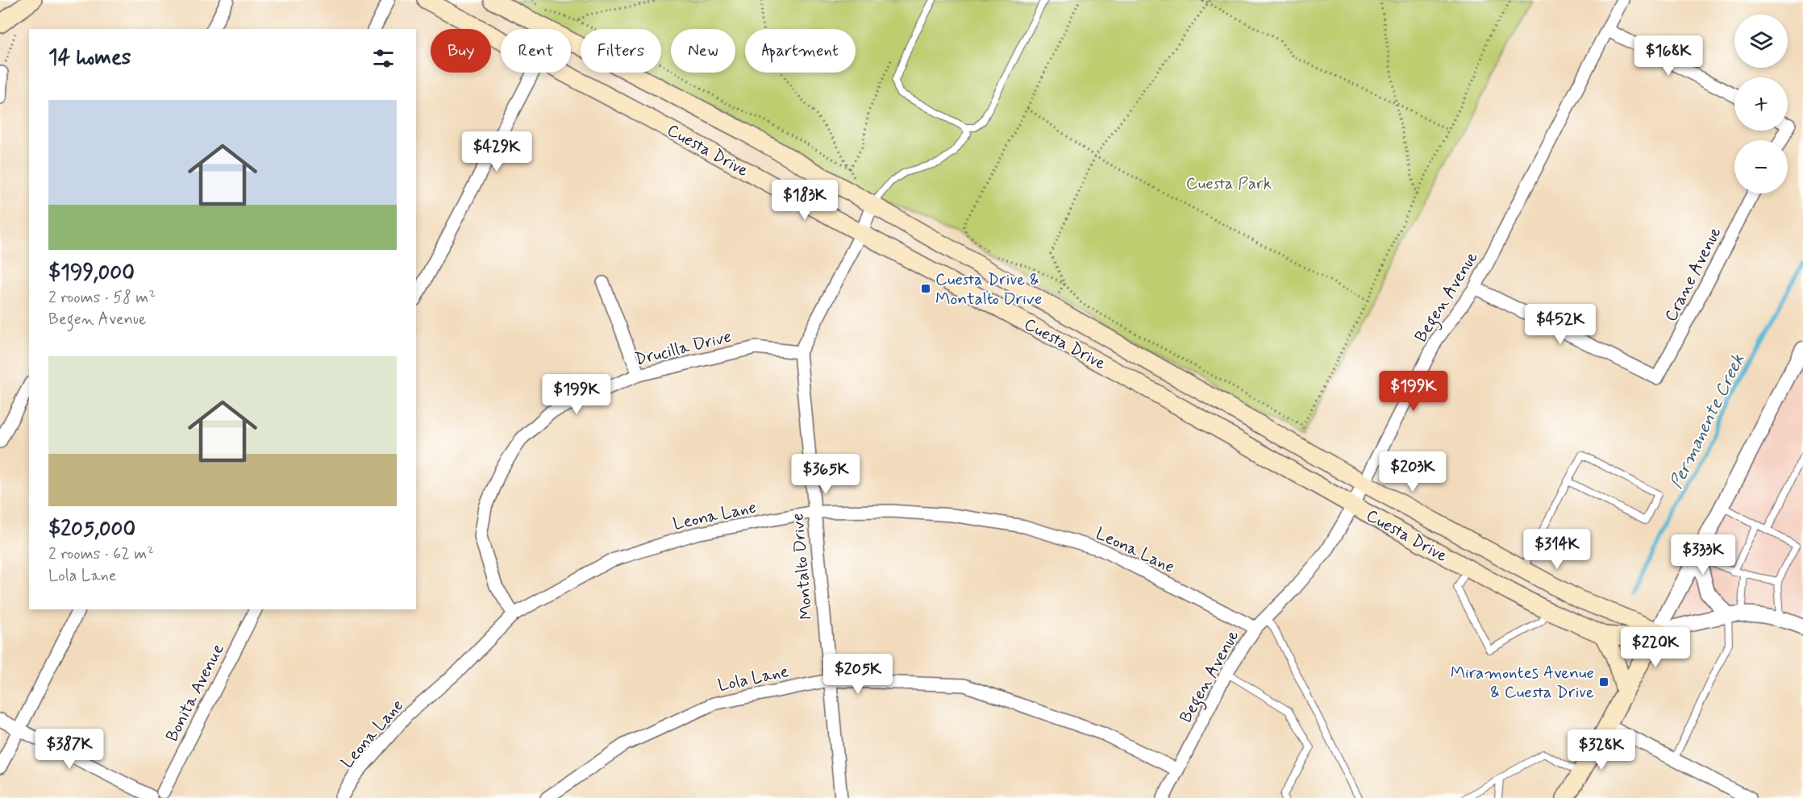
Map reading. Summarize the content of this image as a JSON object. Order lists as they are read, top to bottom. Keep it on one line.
{"streets":{"main road":["Cuesta Drive"],"street":["Crane Avenue","Begen Avenue","Drucilla Drive","Leona Lane","Montalto Drive","Lola Lane","Bonita Avenue"]},"crossings":[["Cuesta Drive","Begen Avenue"],["Crane Avenue","Begen Avenue"],["Begen Avenue","Leona Lane"],["Begen Avenue","Lola Lane"],["Drucilla Drive","Leona Lane"],["Drucilla Drive","Montalto Drive"],["Leona Lane","Montalto Drive"],["Montalto Drive","Lola Lane"]],"water":["Permanente Creek"],"parks":["Cuesta Park"],"places":{"transit":["Cuesta Drive & Montalto Drive","Miramontes Avenue & Cuesta Drive"]},"page":{"map_buttons":["+","−"],"chip":["Buy","Rent","Filters","New","Apartment"],"heading":"14 homes","price":["$168K","$429K","$183K","$452K","$199K","$199K","$203K","$365K","$314K","$333K","$220K","$205K","$387K","$328K"],"list":[{"name":"$199,000","note":"2 rooms · 58 m² · Begen Avenue"},{"name":"$205,000","note":"2 rooms · 62 m² · Lola Lane"}]}}
